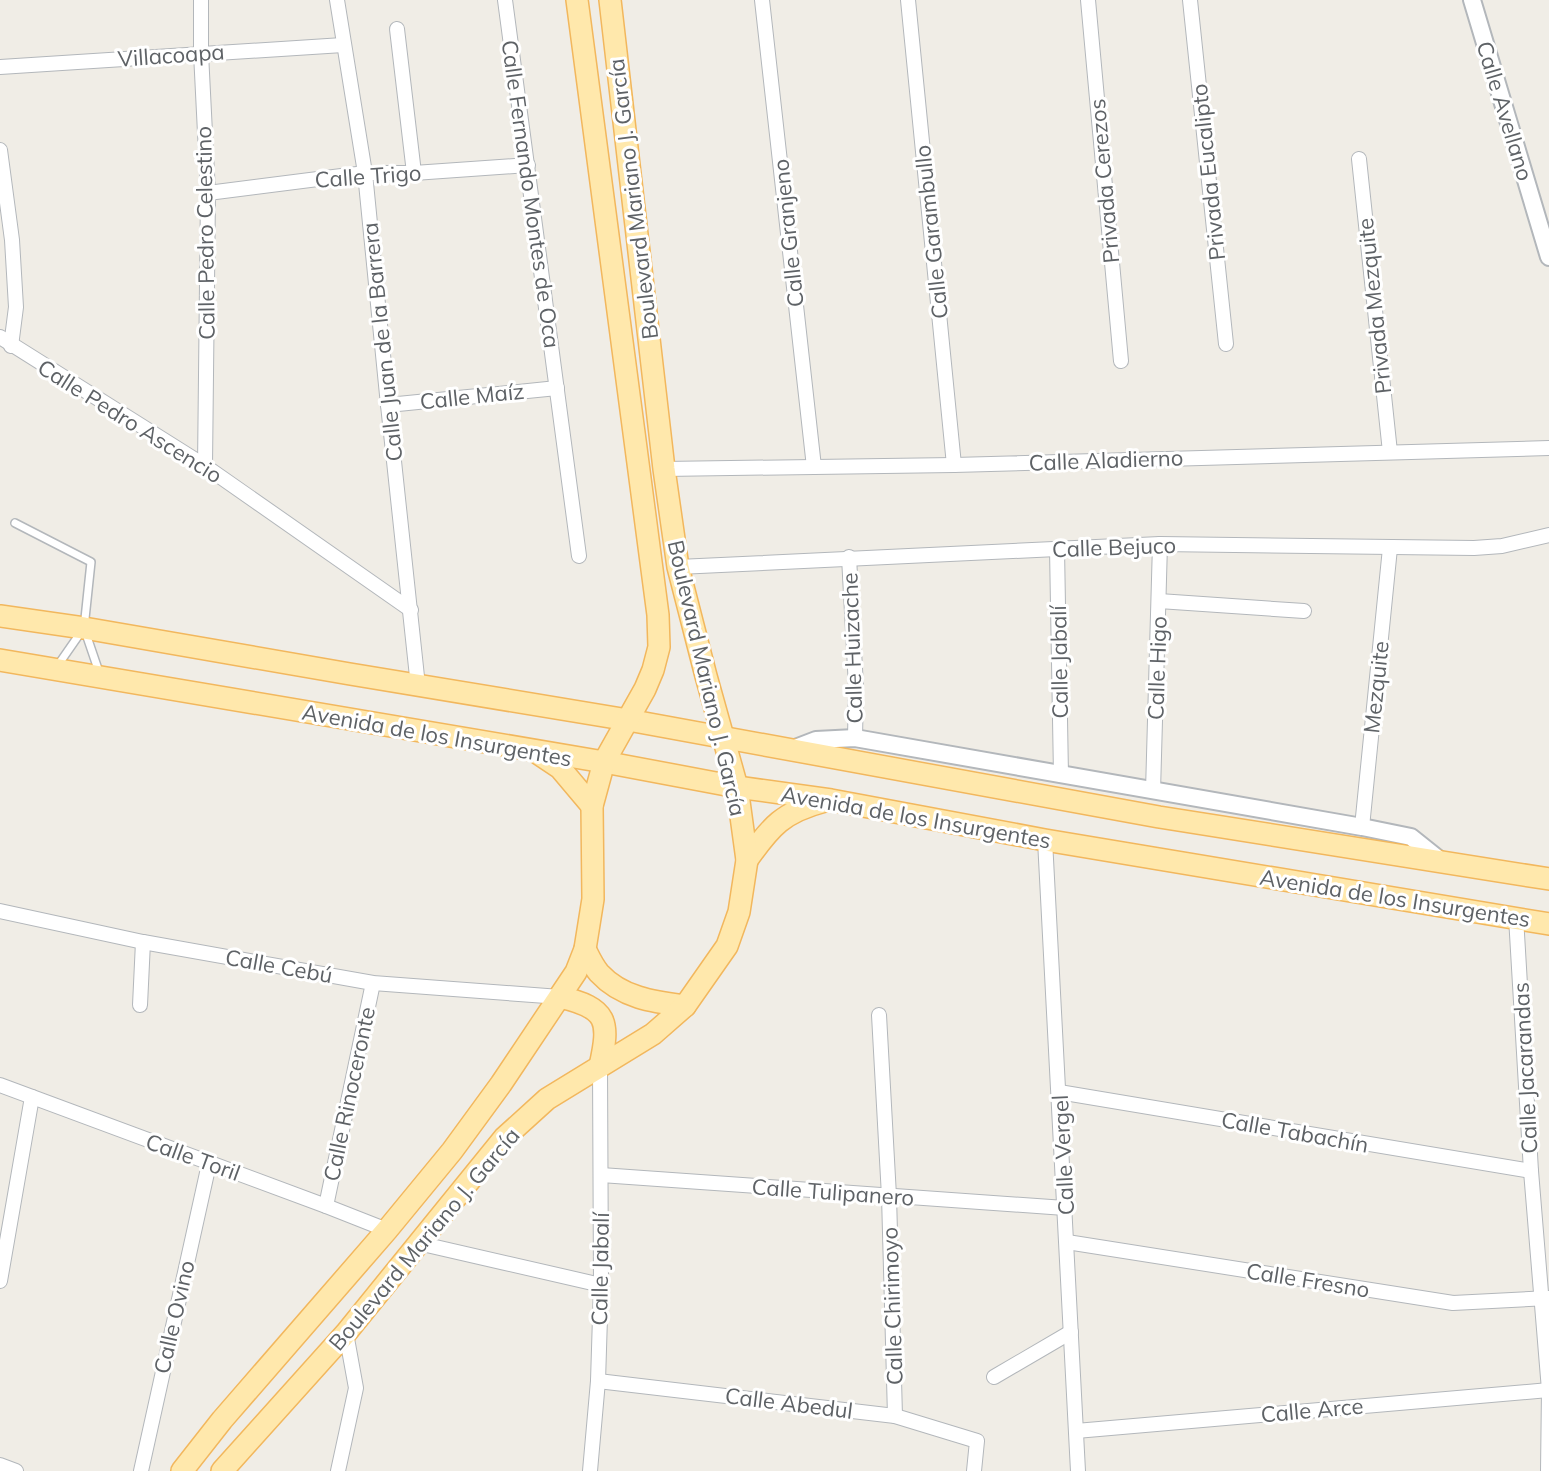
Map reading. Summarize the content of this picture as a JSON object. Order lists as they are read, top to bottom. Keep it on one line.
{"streets":{"main road":["Boulevard Mariano J. García","Avenida de los Insurgentes"],"street":["Villacoapa","Calle Avellano","Privada Eucalipto","Calle Trigo","Privada Cerezos","Calle Fernando Montes de Oca","Calle Garambullo","Calle Pedro Celestino","Calle Granjeno","Privada Mezquite","Calle Juan de la Barrera","Calle Maíz","Calle Pedro Ascencio","Calle Aladierno","Calle Bejuco","Calle Huizache","Calle Jabalí","Calle Higo","Mezquite","Calle Cebú","Calle Jacarandas","Calle Rinoceronte","Calle Tabachín","Calle Vergel","Calle Toril","Calle Tulipanero","Calle Fresno","Calle Chirimoyo","Calle Ovino","Calle Abedul","Calle Arce"]},"crossings":[["Villacoapa","Calle Pedro Celestino"],["Villacoapa","Calle Juan de la Barrera"],["Calle Trigo","Calle Fernando Montes de Oca"],["Calle Trigo","Calle Pedro Celestino"],["Calle Trigo","Calle Juan de la Barrera"],["Calle Fernando Montes de Oca","Calle Maíz"],["Boulevard Mariano J. García","Calle Aladierno"],["Boulevard Mariano J. García","Calle Bejuco"],["Boulevard Mariano J. García","Calle Jabalí"],["Boulevard Mariano J. García","Avenida de los Insurgentes"],["Boulevard Mariano J. García","Calle Cebú"],["Boulevard Mariano J. García","Calle Toril"],["Calle Garambullo","Calle Aladierno"],["Calle Pedro Celestino","Calle Pedro Ascencio"],["Calle Granjeno","Calle Aladierno"],["Privada Mezquite","Calle Aladierno"],["Calle Juan de la Barrera","Calle Maíz"],["Calle Juan de la Barrera","Calle Pedro Ascencio"],["Calle Juan de la Barrera","Avenida de los Insurgentes"],["Calle Bejuco","Calle Huizache"],["Calle Bejuco","Calle Jabalí"],["Calle Bejuco","Calle Higo"],["Calle Bejuco","Mezquite"],["Calle Jabalí","Calle Tulipanero"],["Calle Jabalí","Calle Abedul"],["Avenida de los Insurgentes","Calle Jacarandas"],["Avenida de los Insurgentes","Calle Vergel"],["Calle Cebú","Calle Rinoceronte"],["Calle Jacarandas","Calle Tabachín"],["Calle Jacarandas","Calle Fresno"],["Calle Jacarandas","Calle Arce"],["Calle Rinoceronte","Calle Toril"],["Calle Tabachín","Calle Vergel"],["Calle Vergel","Calle Tulipanero"],["Calle Vergel","Calle Fresno"],["Calle Vergel","Calle Arce"],["Calle Toril","Calle Ovino"],["Calle Tulipanero","Calle Chirimoyo"],["Calle Chirimoyo","Calle Abedul"]]}
